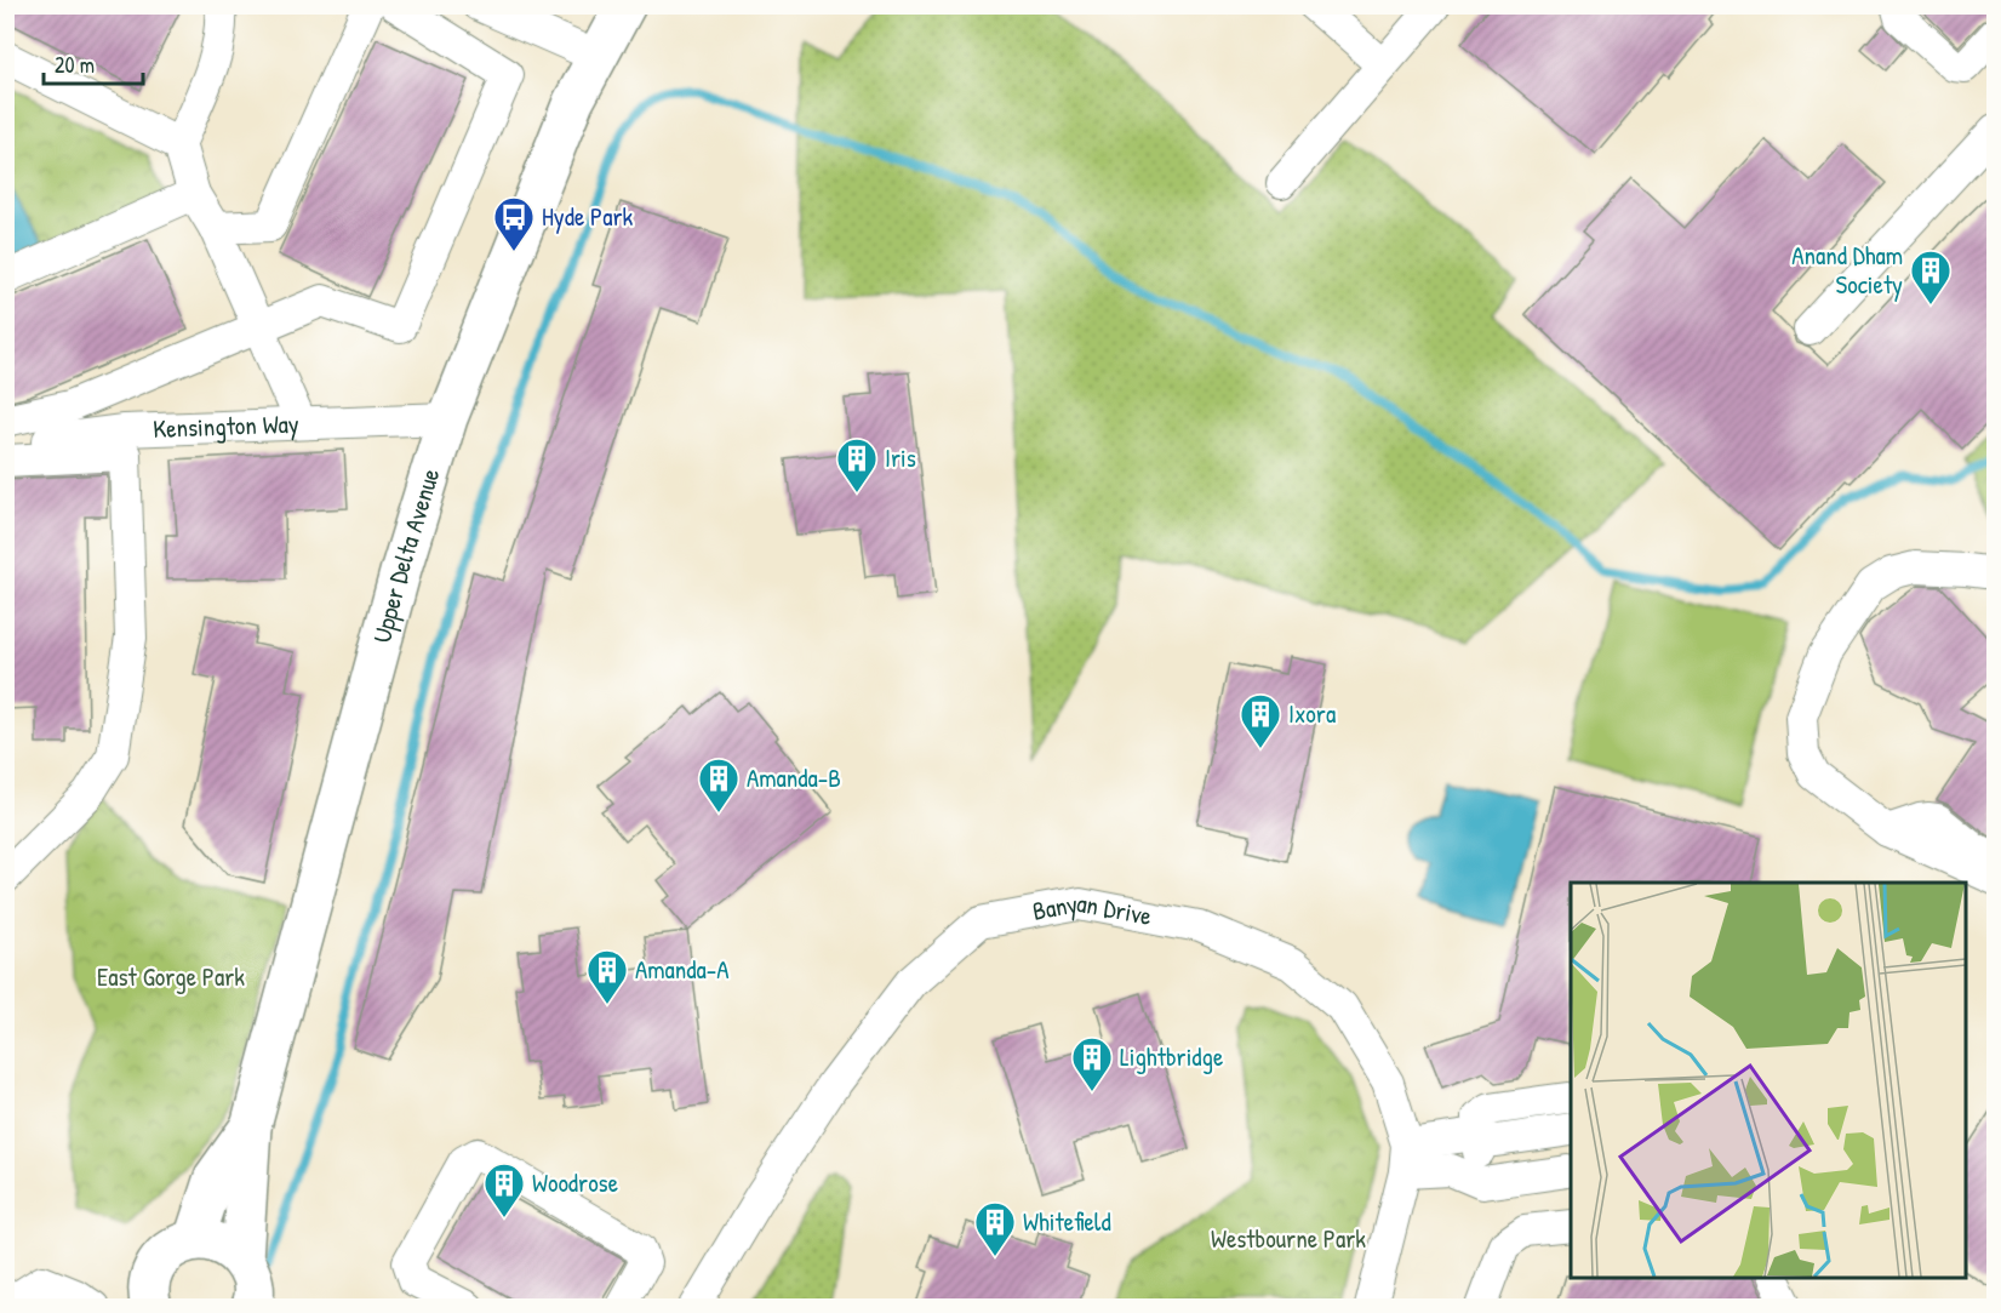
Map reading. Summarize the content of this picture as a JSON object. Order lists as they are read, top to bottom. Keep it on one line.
{"streets":{"street":["Kensington Way","Upper Delta Avenue","Banyan Drive"]},"crossings":[["Kensington Way","Upper Delta Avenue"]],"parks":["East Gorge Park","Westbourne Park"],"places":{"bus stop":["Hyde Park"],"building":["Anand Dham Society","Iris","Ixora","Amanda-B","Amanda-A","Lightbridge","Woodrose","Whitefield"]},"scale_bar":"20 m"}
